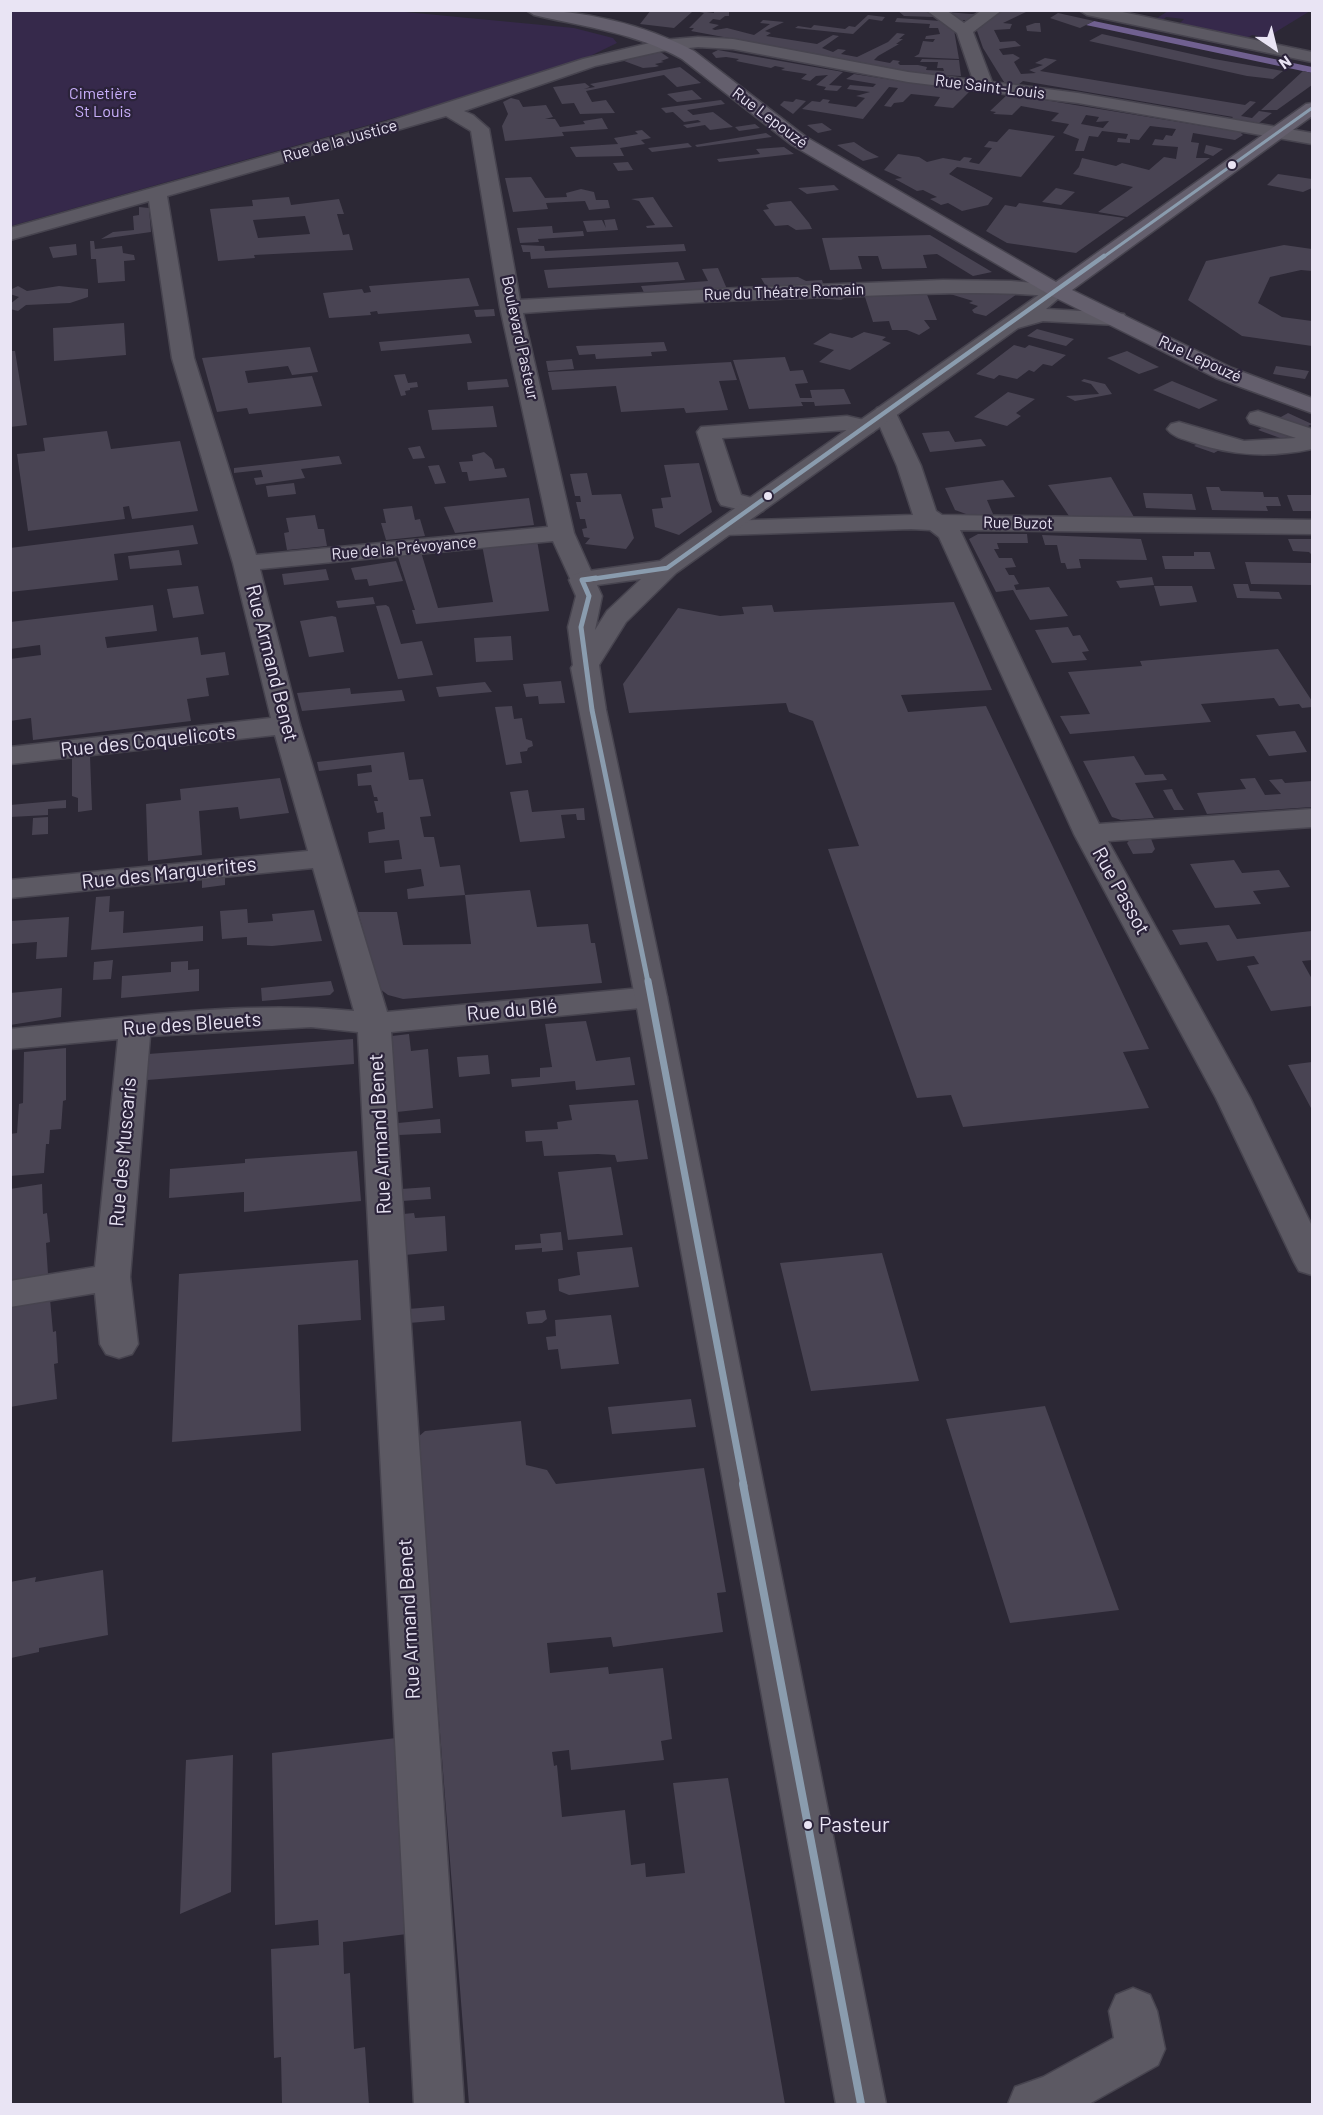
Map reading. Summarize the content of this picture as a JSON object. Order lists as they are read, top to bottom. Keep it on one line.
{"streets":{"main road":["Rue Lepouzé"],"street":["Rue Saint-Louis","Rue de la Justice","Rue du Théatre Romain","Boulevard Pasteur","Rue Buzot","Rue de la Prévoyance","Rue Armand Benet","Rue des Coquelicots","Rue des Marguerites","Rue Passot","Rue du Blé","Rue des Bleuets","Rue des Muscaris"]},"crossings":[["Rue Saint-Louis","Rue Lepouzé"],["Rue Saint-Louis","Rue de la Justice"],["Rue Lepouzé","Rue de la Justice"],["Rue Lepouzé","Rue du Théatre Romain"],["Rue de la Justice","Boulevard Pasteur"],["Rue de la Justice","Rue Armand Benet"],["Rue du Théatre Romain","Boulevard Pasteur"],["Boulevard Pasteur","Rue de la Prévoyance"],["Rue Buzot","Rue Passot"],["Rue de la Prévoyance","Rue Armand Benet"],["Rue Armand Benet","Rue des Coquelicots"],["Rue Armand Benet","Rue des Marguerites"],["Rue Armand Benet","Rue du Blé"],["Rue Armand Benet","Rue des Bleuets"],["Rue du Blé","Rue des Bleuets"],["Rue des Bleuets","Rue des Muscaris"]],"parks":["Cimetière St Louis"],"places":["Pasteur"],"north":"bottom right"}
